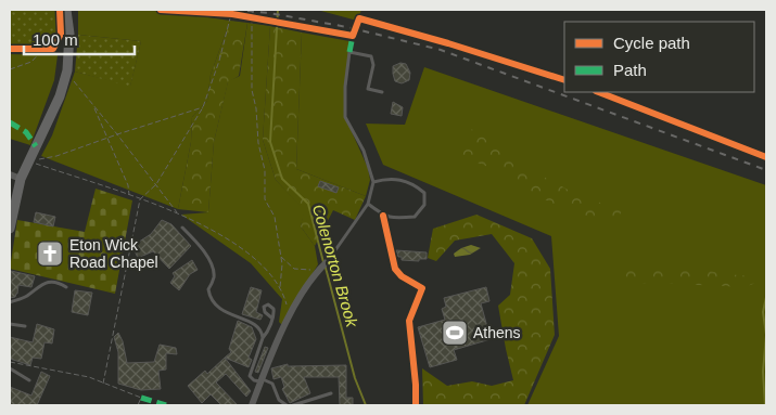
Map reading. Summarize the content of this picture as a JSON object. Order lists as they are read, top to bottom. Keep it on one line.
{"water":["Colenorton Brook"],"places":{"church":["Eton Wick Road Chapel"],"sports":["Athens"]},"legend":["Cycle path","Path"],"scale_bar":"100 m"}
